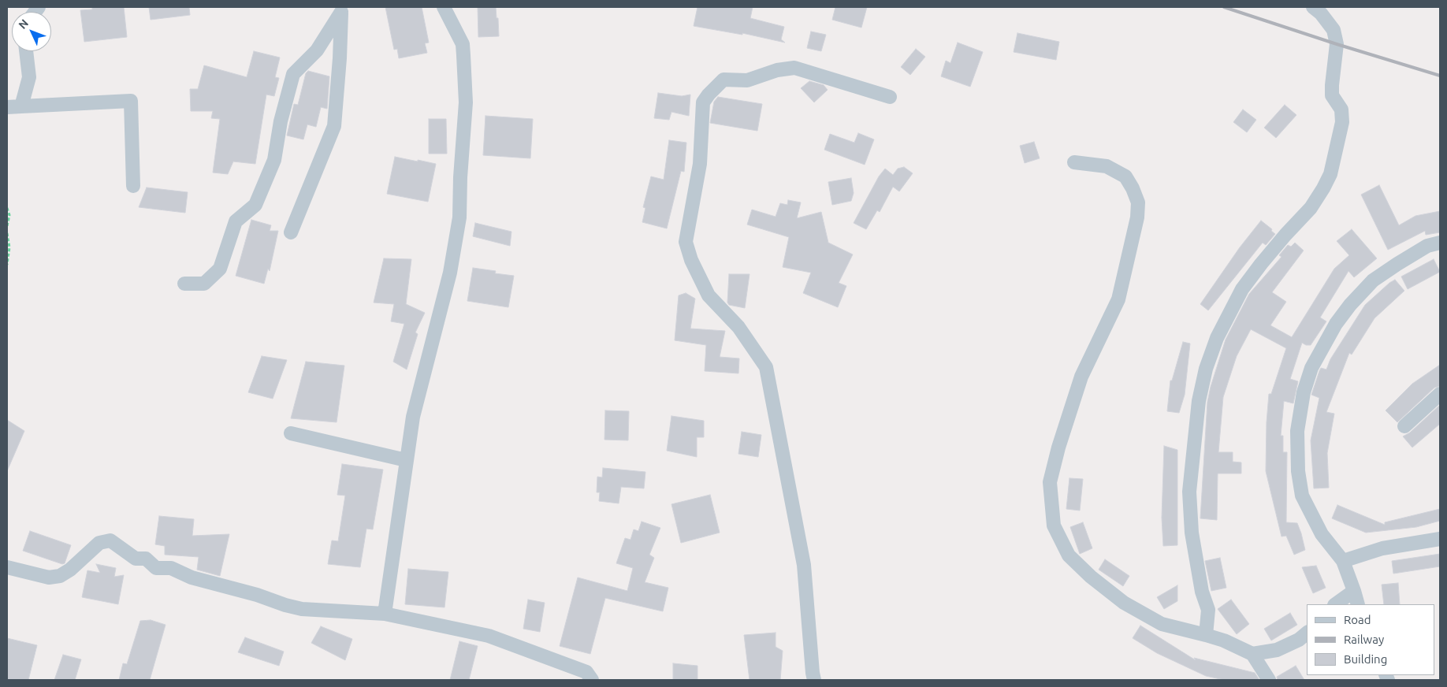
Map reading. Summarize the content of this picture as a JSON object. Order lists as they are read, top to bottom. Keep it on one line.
{"legend":["Road","Railway","Building"],"north":"top left"}
